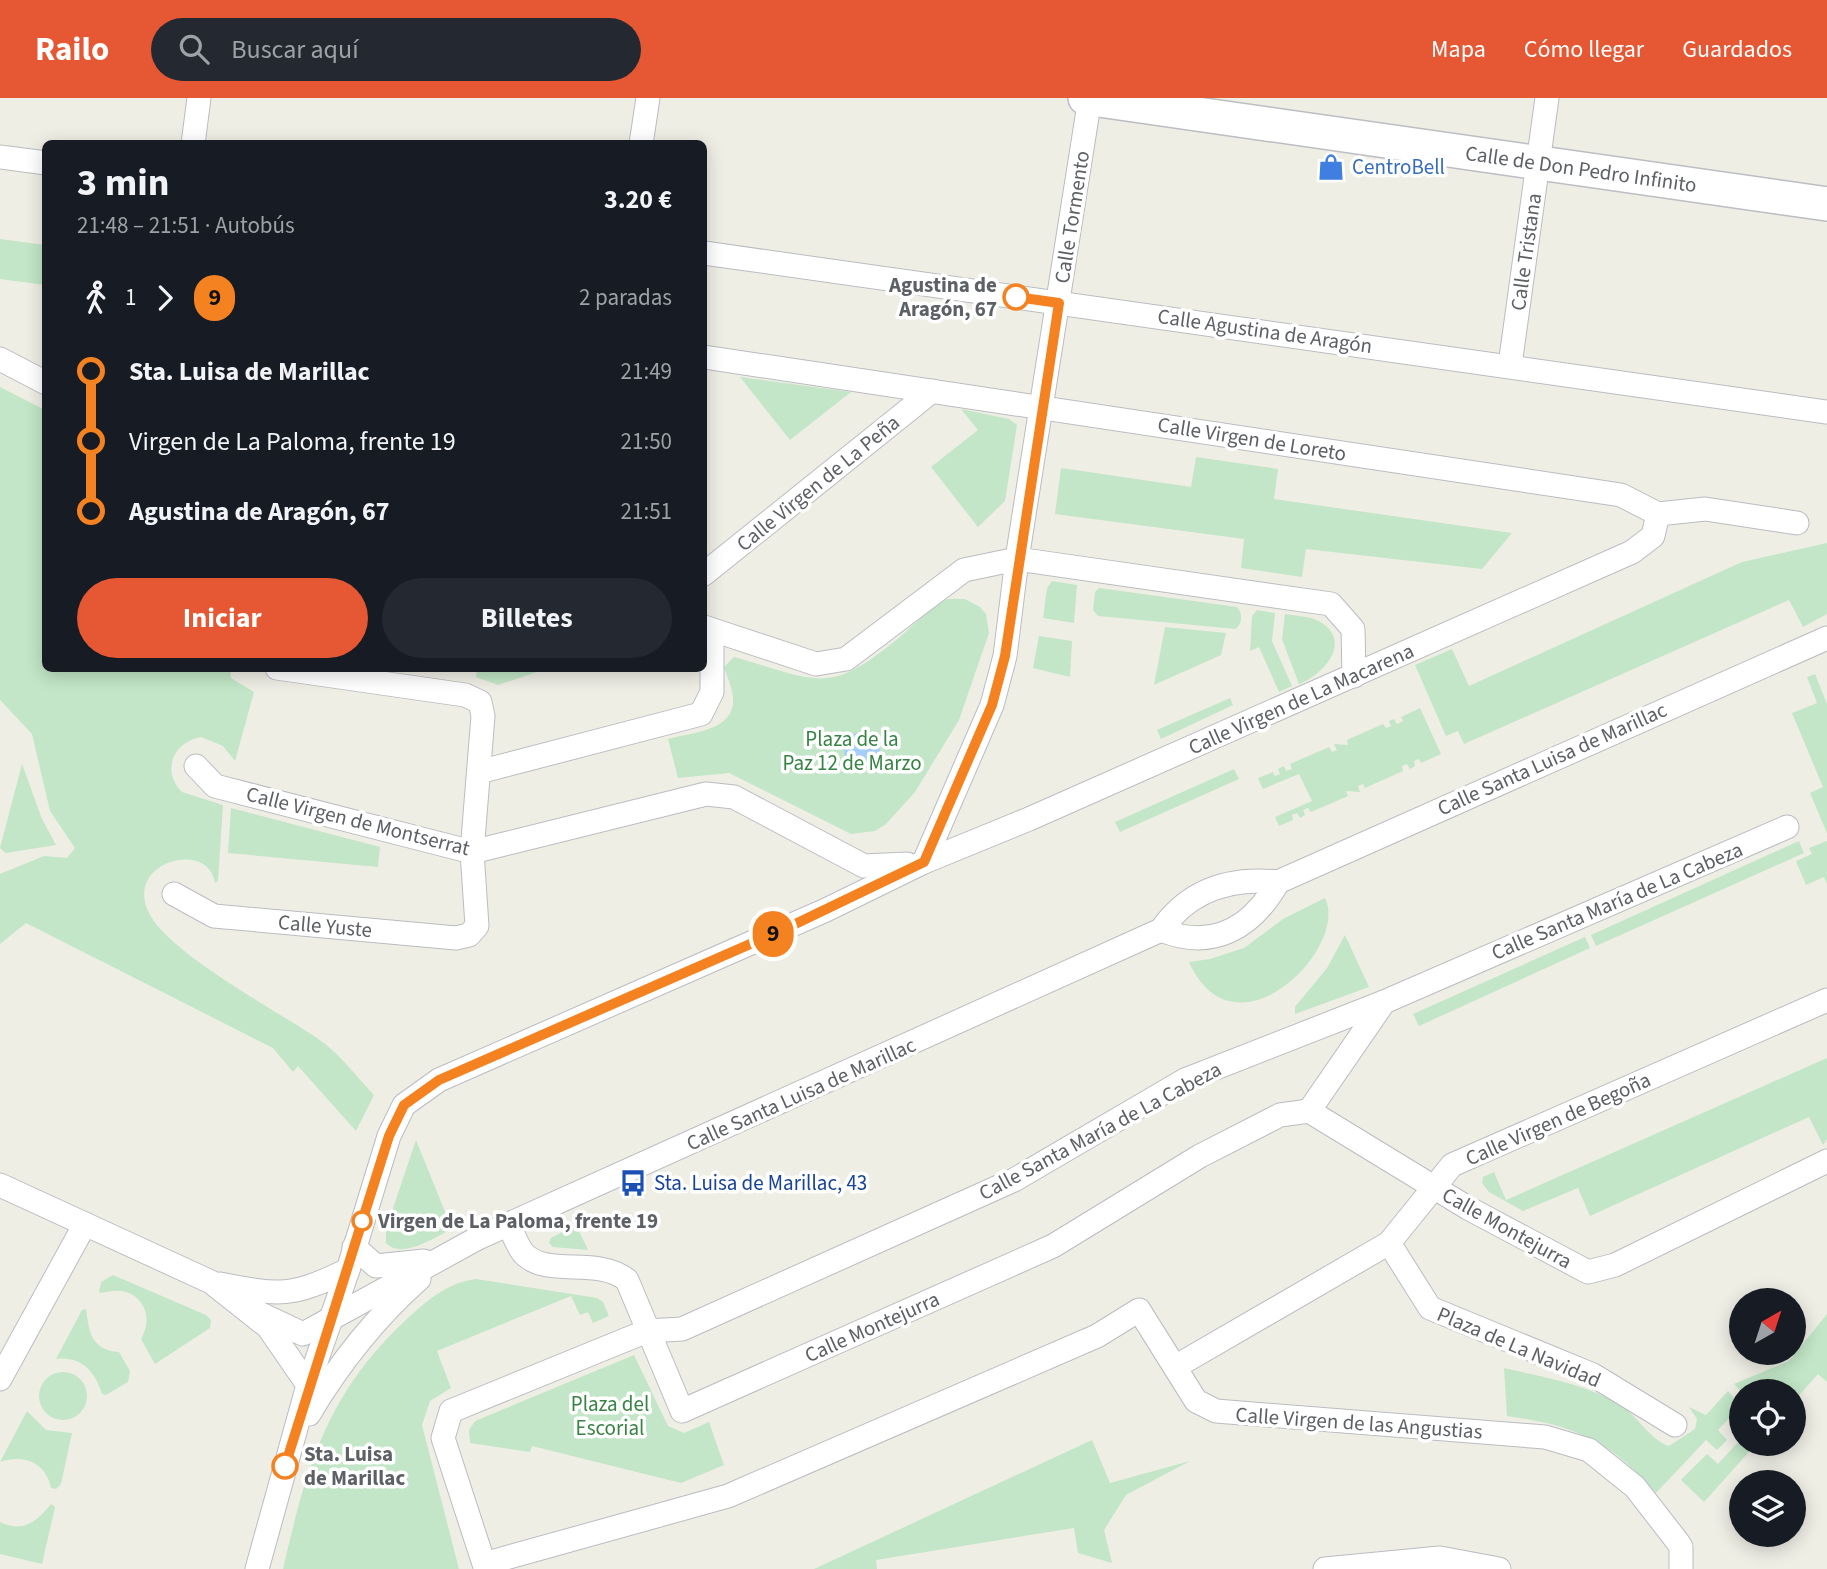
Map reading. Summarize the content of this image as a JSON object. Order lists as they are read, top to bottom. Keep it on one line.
{"streets":{"street":["Calle de Don Pedro Infinito","Calle Tormento","Calle Tristana","Calle Agustina de Aragón","Calle Virgen de Loreto","Calle Virgen de La Peña","Calle Virgen de La Macarena","Calle Santa Luisa de Marillac","Calle Virgen de Montserrat","Calle Santa María de La Cabeza","Calle Yuste","Calle Virgen de Begoña","Calle Montejurra","Plaza de La Navidad","Calle Virgen de las Angustias"]},"crossings":[["Calle de Don Pedro Infinito","Calle Tormento"],["Calle de Don Pedro Infinito","Calle Tristana"],["Calle Tormento","Calle Agustina de Aragón"],["Calle Tormento","Calle Virgen de Loreto"],["Calle Tormento","Calle Virgen de La Macarena"],["Calle Tormento","Calle Virgen de Montserrat"],["Calle Tristana","Calle Agustina de Aragón"],["Calle Virgen de Loreto","Calle Virgen de La Peña"],["Calle Virgen de Loreto","Calle Virgen de La Macarena"],["Calle Virgen de La Macarena","Calle Virgen de Montserrat"],["Calle Santa Luisa de Marillac","Calle Montejurra"],["Calle Virgen de Montserrat","Calle Yuste"],["Calle Santa María de La Cabeza","Calle Montejurra"],["Calle Santa María de La Cabeza","Calle Virgen de las Angustias"],["Calle Virgen de Begoña","Calle Montejurra"],["Calle Virgen de Begoña","Plaza de La Navidad"],["Calle Virgen de Begoña","Calle Virgen de las Angustias"]],"parks":["Plaza de la Paz 12 de Marzo","Plaza del Escorial"],"places":{"shop":["CentroBell"],"other":["Agustina de Aragón, 67","Virgen de La Paloma, frente 19","Sta. Luisa de Marillac"],"bus stop":["Sta. Luisa de Marillac, 43"]},"lines":["bus line 9"],"north":"top right","page":{"header":"Railo","search":"Buscar aquí","nav":["Mapa","Cómo llegar","Guardados"],"on_map":"9","heading":["3 min","21:48 – 21:51 · Autobús","3.20 €"],"legs":["1","9","2 paradas"],"list":[{"name":"Sta. Luisa de Marillac","value":"21:49"},{"name":"Virgen de La Paloma, frente 19","value":"21:50"},{"name":"Agustina de Aragón, 67","value":"21:51"}],"buttons":["Iniciar","Billetes"]}}
